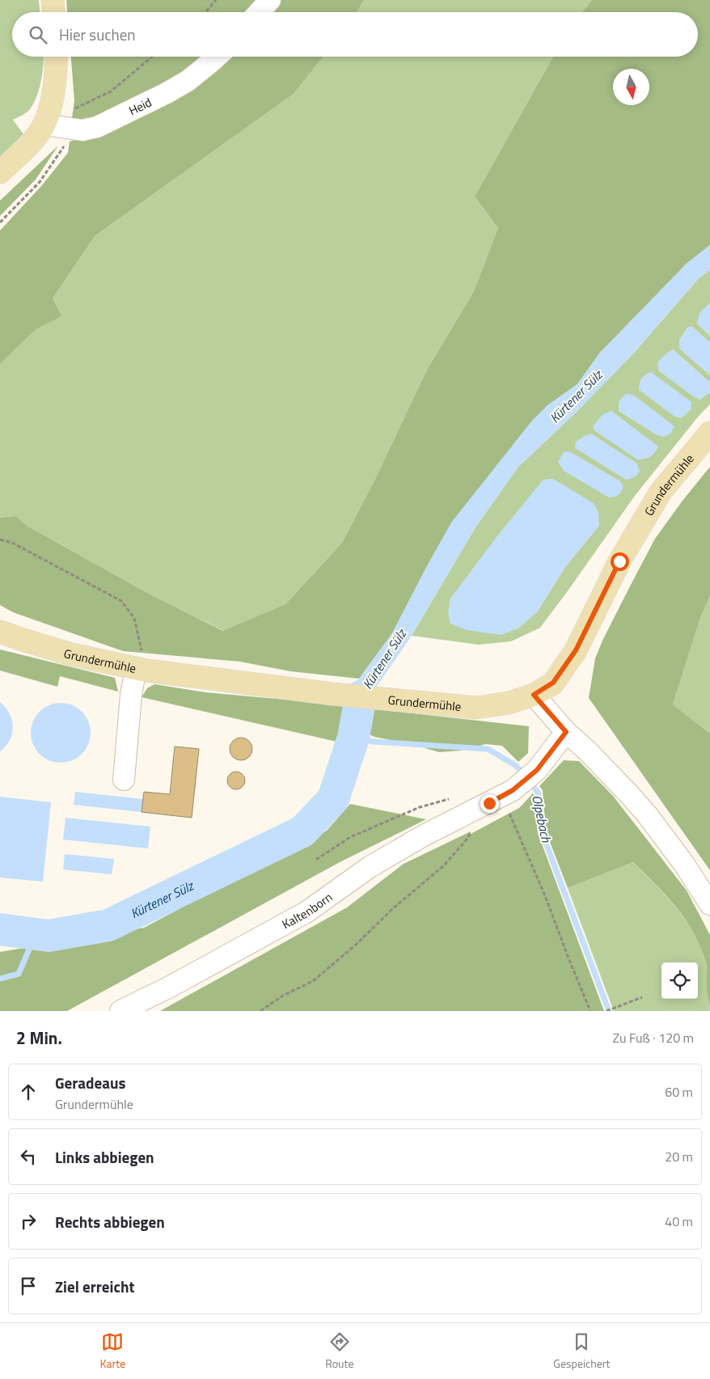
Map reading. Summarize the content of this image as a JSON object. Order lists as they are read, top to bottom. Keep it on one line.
{"streets":{"main road":["Grundermühle"],"street":["Heid","Kaltenborn"]},"water":["Kürtener Sülz","Olpebach"],"north":"bottom","page":{"search":"Hier suchen","heading":["2 Min.","Zu Fuß · 120 m"],"list":[["Geradeaus","Grundermühle","60 m"],["Links abbiegen","20 m"],["Rechts abbiegen","40 m"],"Ziel erreicht"],"nav":["Karte","Route","Gespeichert"]}}
